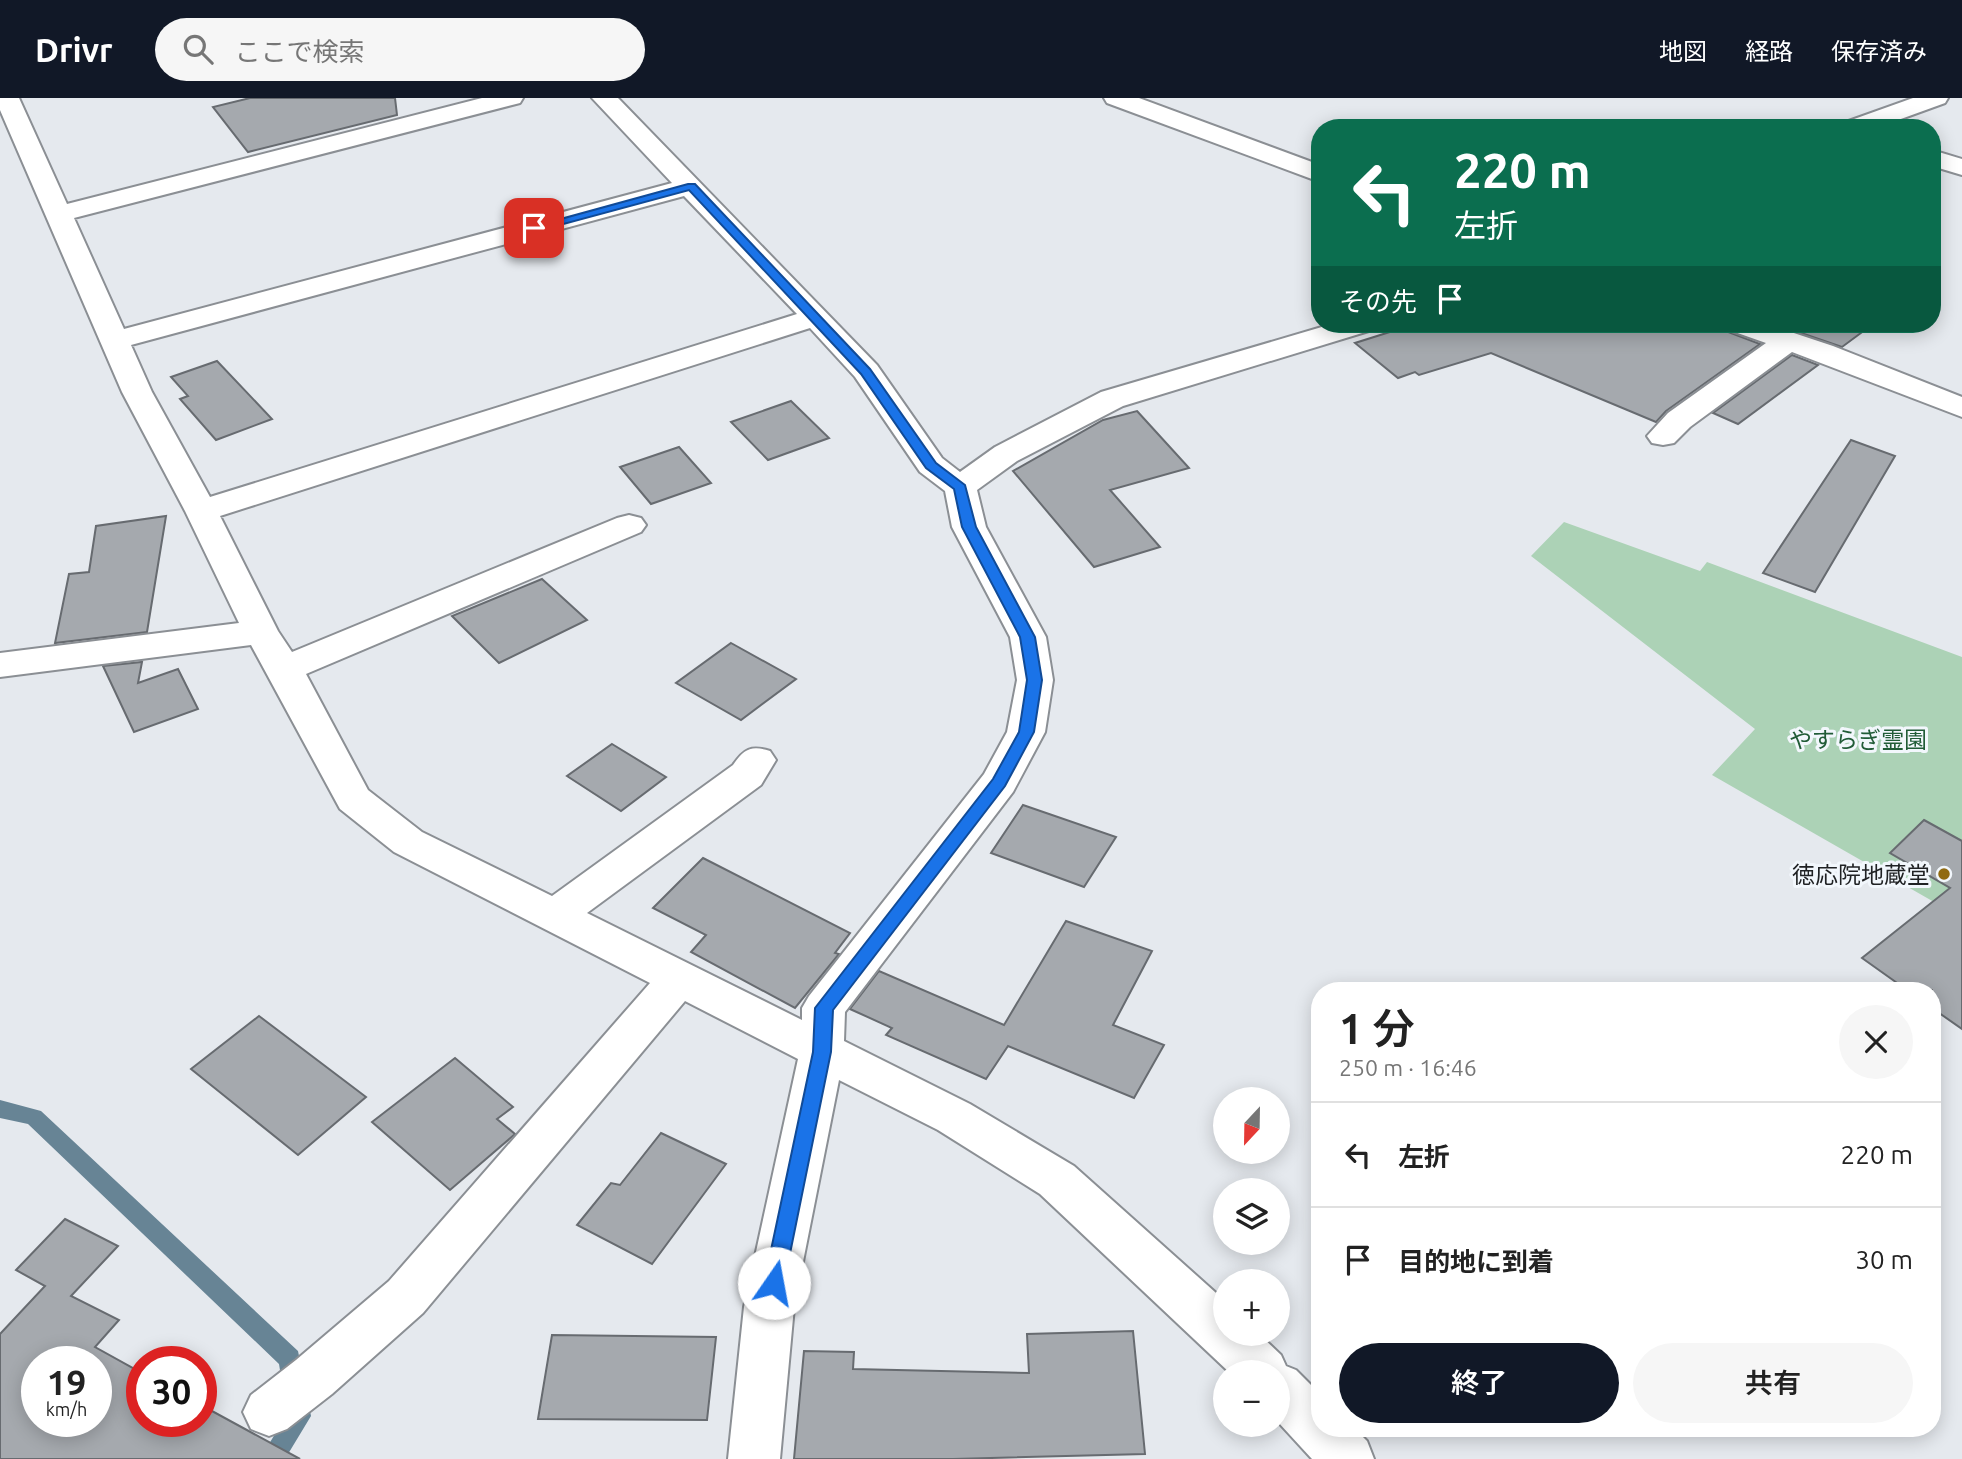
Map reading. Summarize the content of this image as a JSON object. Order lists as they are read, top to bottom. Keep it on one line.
{"parks":["やすらぎ霊園"],"places":["徳応院地蔵堂"],"north":"bottom","page":{"header":"Drivr","search":"ここで検索","nav":["地図","経路","保存済み"],"turn":["220 m","左折"],"then":"その先","heading":["1 分","250 m · 16:46"],"map_buttons":["+","−"],"list":[{"name":"左折","value":"220 m"},{"name":"目的地に到着","value":"30 m"}],"buttons":["終了","共有"],"speed":"19 km/h","limit":"30"}}
